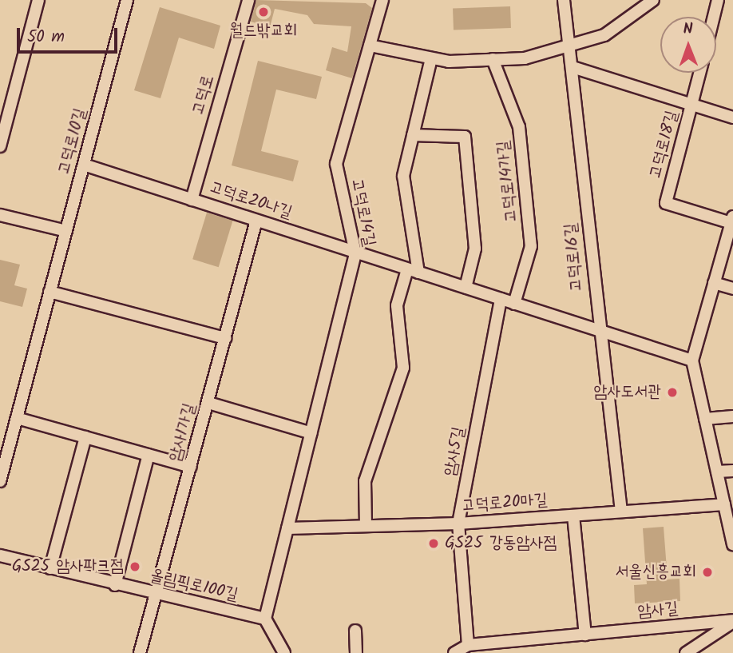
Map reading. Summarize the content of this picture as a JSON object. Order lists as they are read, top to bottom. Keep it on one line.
{"streets":{"street":["고덕로","고덕로10길","고덕로18길","고덕로14가길","고덕로20나길","고덕로14길","고덕로16길","암사1가길","암사5길","고덕로20마길","올림픽로100길","암사길"]},"crossings":[["고덕로","고덕로20나길"],["고덕로10길","고덕로20나길"],["고덕로14가길","고덕로20나길"],["고덕로20나길","고덕로14길"],["고덕로20나길","고덕로16길"],["고덕로20나길","암사1가길"],["고덕로20나길","암사5길"],["고덕로14길","고덕로20마길"],["고덕로14길","올림픽로100길"],["고덕로16길","고덕로20마길"],["암사1가길","올림픽로100길"],["암사5길","고덕로20마길"],["암사5길","암사길"]],"places":["월드밖교회","암사도서관","GS25 강동암사점","GS25 암사파크점","서울신흥교회"],"scale_bar":"50 m","north":"top"}
